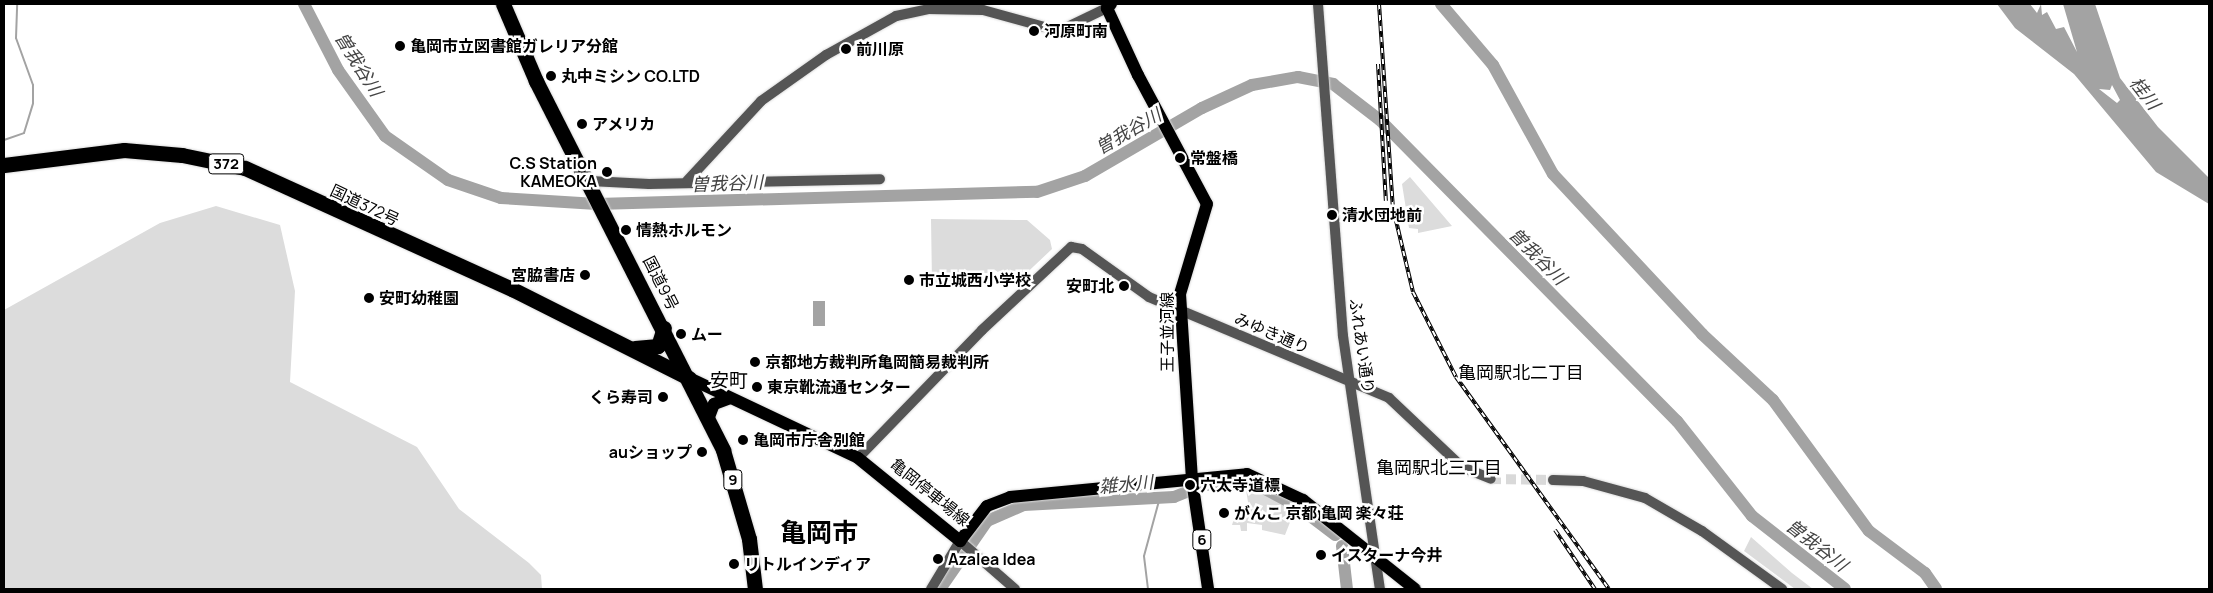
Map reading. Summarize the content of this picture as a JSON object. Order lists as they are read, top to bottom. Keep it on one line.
{"streets":{"highway":["372","国道372号","国道9号","9"],"main road":["王子並河線","亀岡停車場線","6"],"street":["みゆき通り","ふれあい通り"]},"crossings":[["国道372号","国道9号"],["国道372号","亀岡停車場線"],["国道9号","亀岡停車場線"],["王子並河線","みゆき通り"],["王子並河線","亀岡停車場線"],["王子並河線","6"],["みゆき通り","ふれあい通り"],["みゆき通り","亀岡停車場線"],["ふれあい通り","亀岡停車場線"],["亀岡停車場線","6"]],"districts":["亀岡駅北二丁目","安町","亀岡駅北三丁目","亀岡市"],"water":["曽我谷川","桂川","雑水川"],"places":["河原町南","亀岡市立図書館ガレリア分館","前川原","丸中ミシン CO.LTD","アメリカ","常盤橋","C.S Station KAMEOKA","清水団地前","情熱ホルモン","宮脇書店","市立城西小学校","安町北","安町幼稚園","ムー","京都地方裁判所亀岡簡易裁判所","東京靴流通センター","くら寿司","亀岡市庁舎別館","auショップ","穴太寺道標","がんこ 京都 亀岡 楽々荘","イスターナ今井","Azalea Idea","リトルインディア"]}
